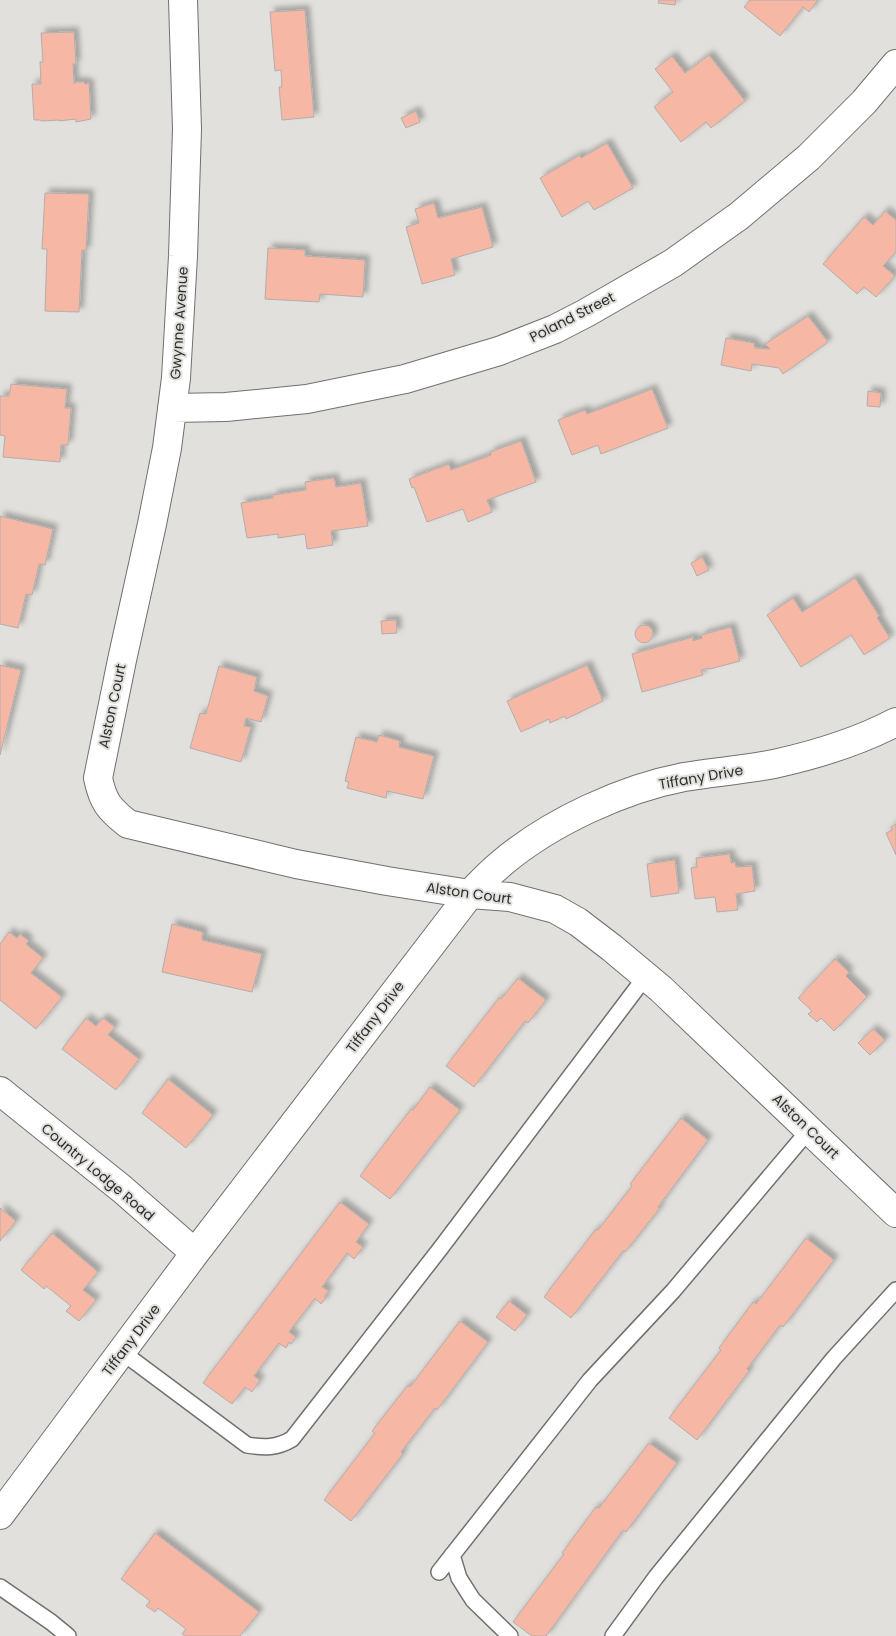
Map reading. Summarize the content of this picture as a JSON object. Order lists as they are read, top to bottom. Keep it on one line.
{"streets":{"street":["Poland Street","Gwynne Avenue","Alston Court","Tiffany Drive","Country Lodge Road"]},"crossings":[["Poland Street","Gwynne Avenue"],["Gwynne Avenue","Alston Court"],["Alston Court","Tiffany Drive"],["Tiffany Drive","Country Lodge Road"]]}
